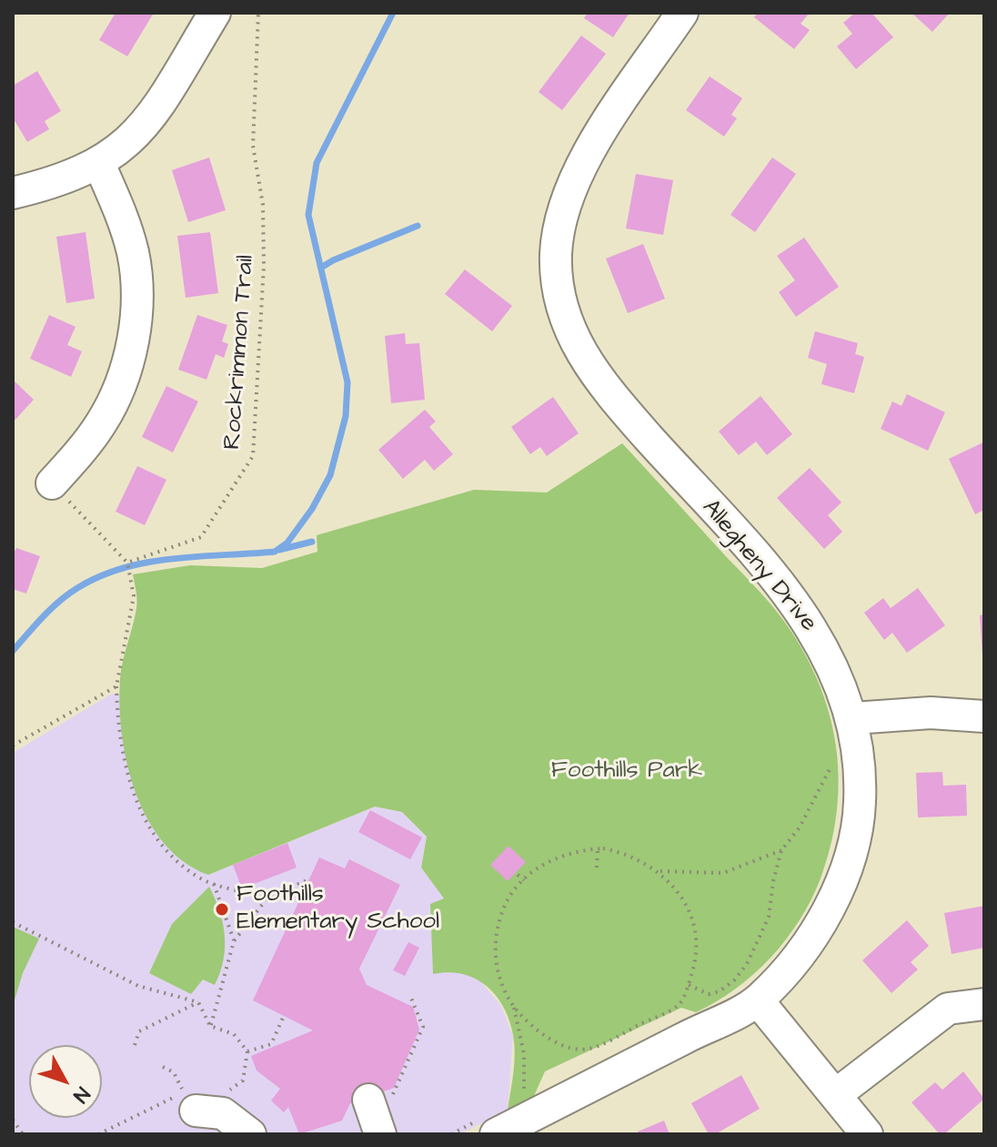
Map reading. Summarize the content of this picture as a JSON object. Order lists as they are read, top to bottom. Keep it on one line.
{"streets":{"street":["Allegheny Drive"],"path":["Rockrimmon Trail"]},"parks":["Foothills Park"],"places":["Foothills Elementary School"],"north":"bottom right"}
